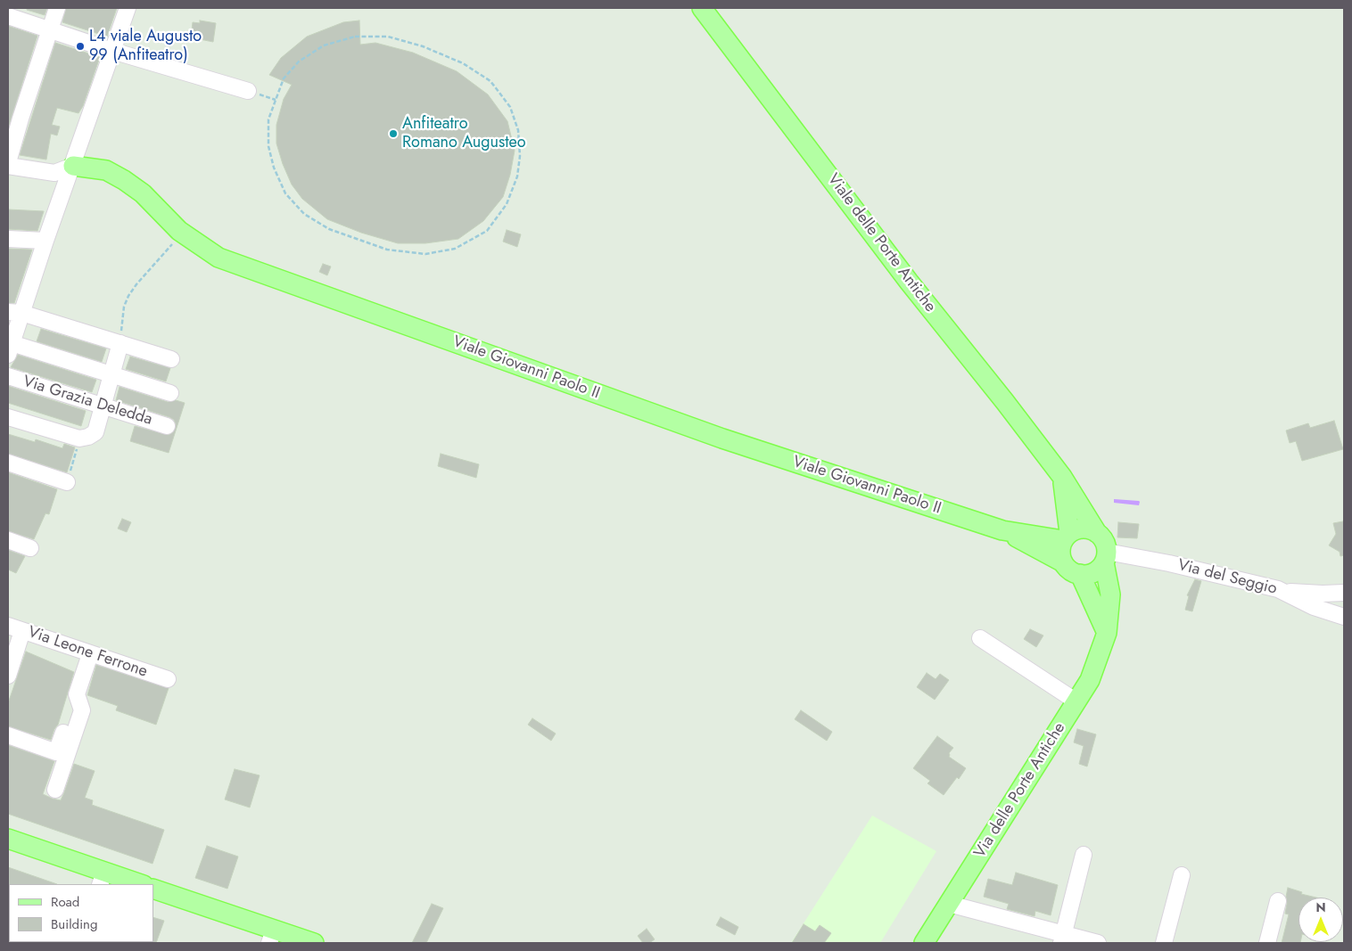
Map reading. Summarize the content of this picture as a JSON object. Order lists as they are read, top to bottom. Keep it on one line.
{"streets":{"main road":["Viale delle Porte Antiche","Viale Giovanni Paolo II","Via delle Porte Antiche"],"street":["Via Grazia Deledda","Via del Seggio","Via Leone Ferrone"]},"crossings":[["Viale delle Porte Antiche","Via del Seggio"],["Viale delle Porte Antiche","Via delle Porte Antiche"],["Via del Seggio","Via delle Porte Antiche"]],"places":["L4 viale Augusto 99 (Anfiteatro)","Anfiteatro Romano Augusteo"],"legend":["Road","Building"],"north":"top"}
